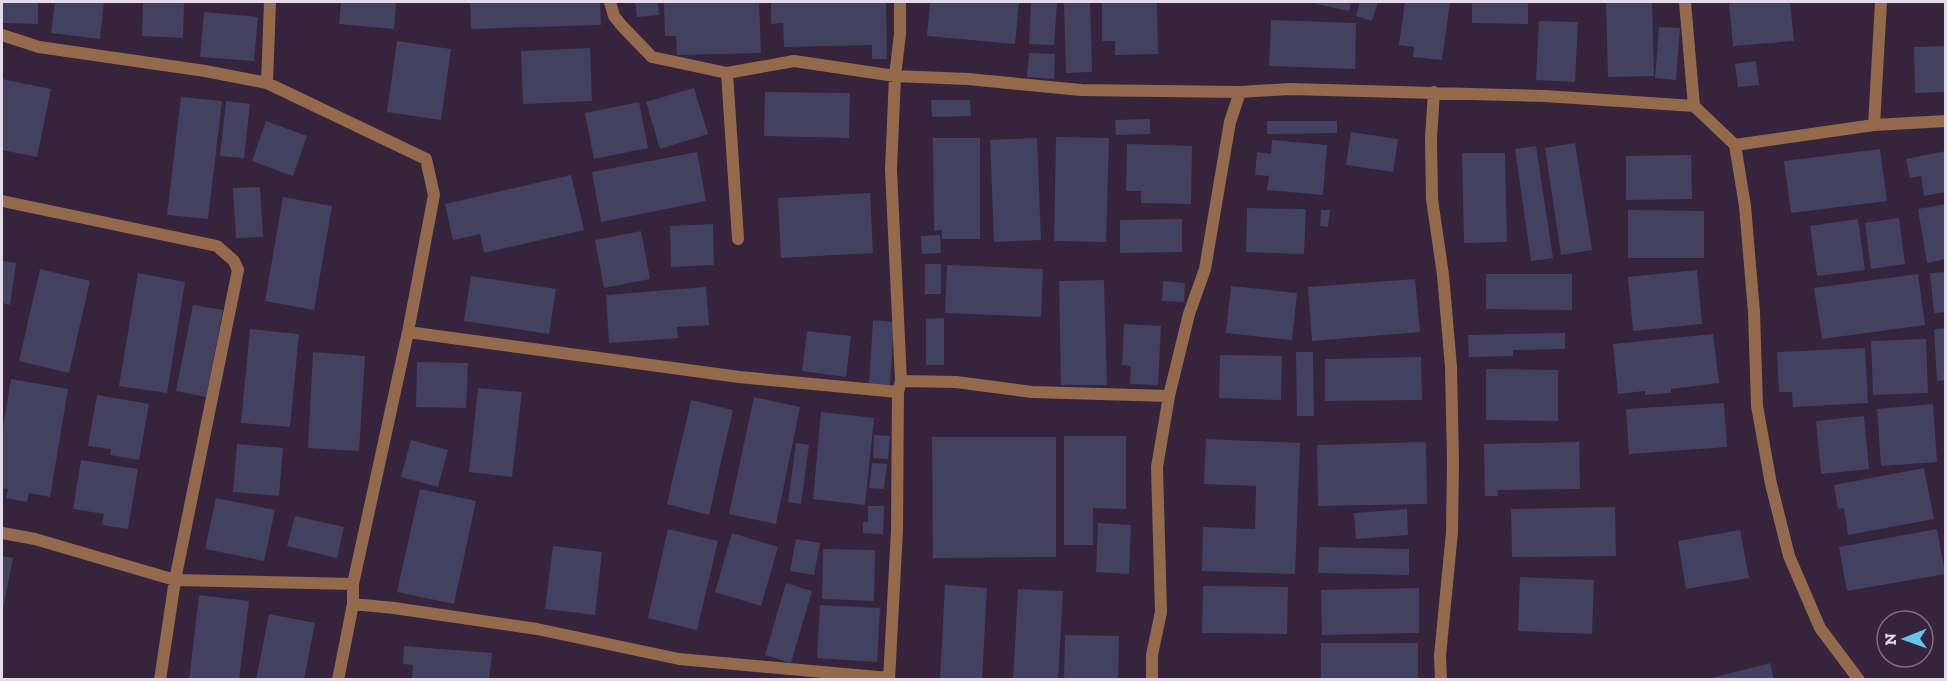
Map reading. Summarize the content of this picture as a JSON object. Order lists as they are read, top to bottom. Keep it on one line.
{"north":"left"}
